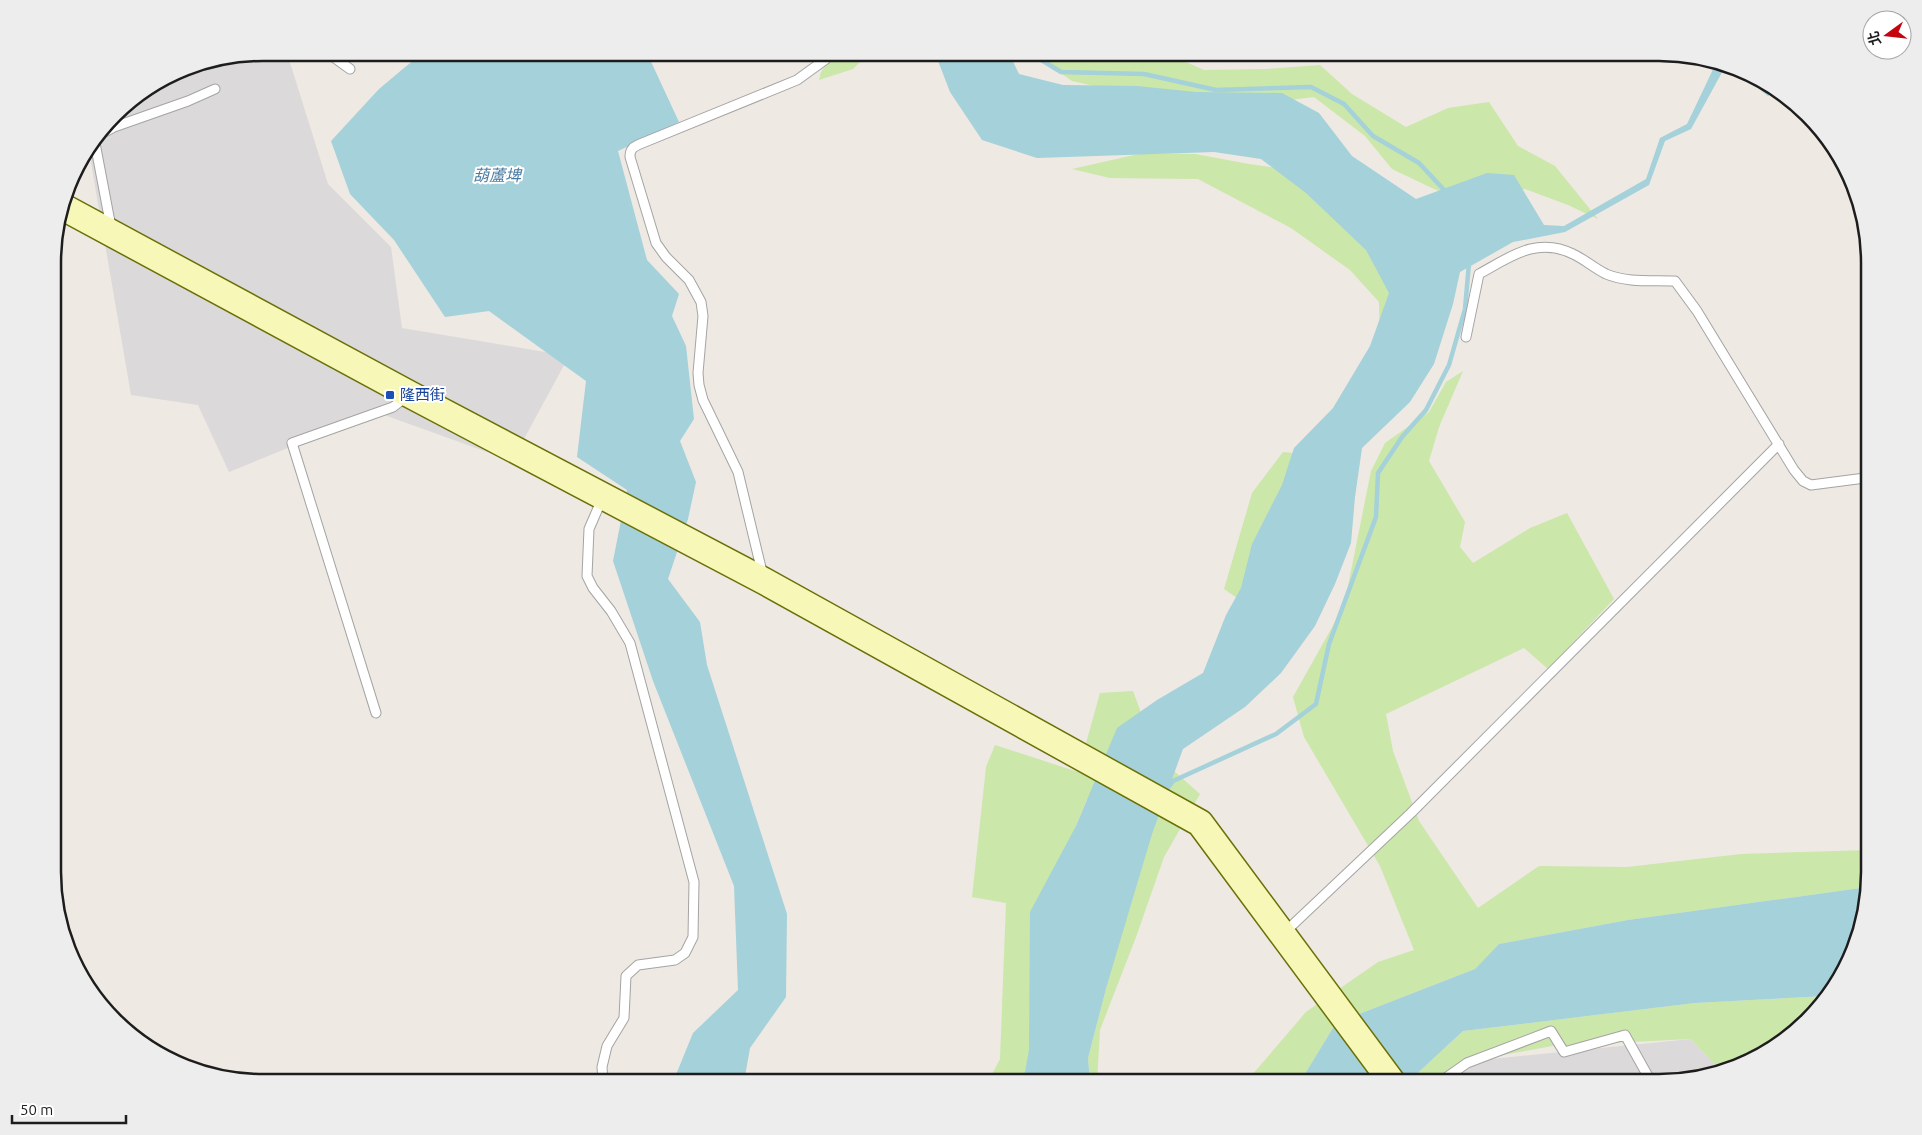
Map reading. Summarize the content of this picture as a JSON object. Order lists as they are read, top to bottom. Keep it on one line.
{"water":["葫蘆埤"],"places":{"transit":["隆西街"]},"scale_bar":"50 m","north":"left"}
